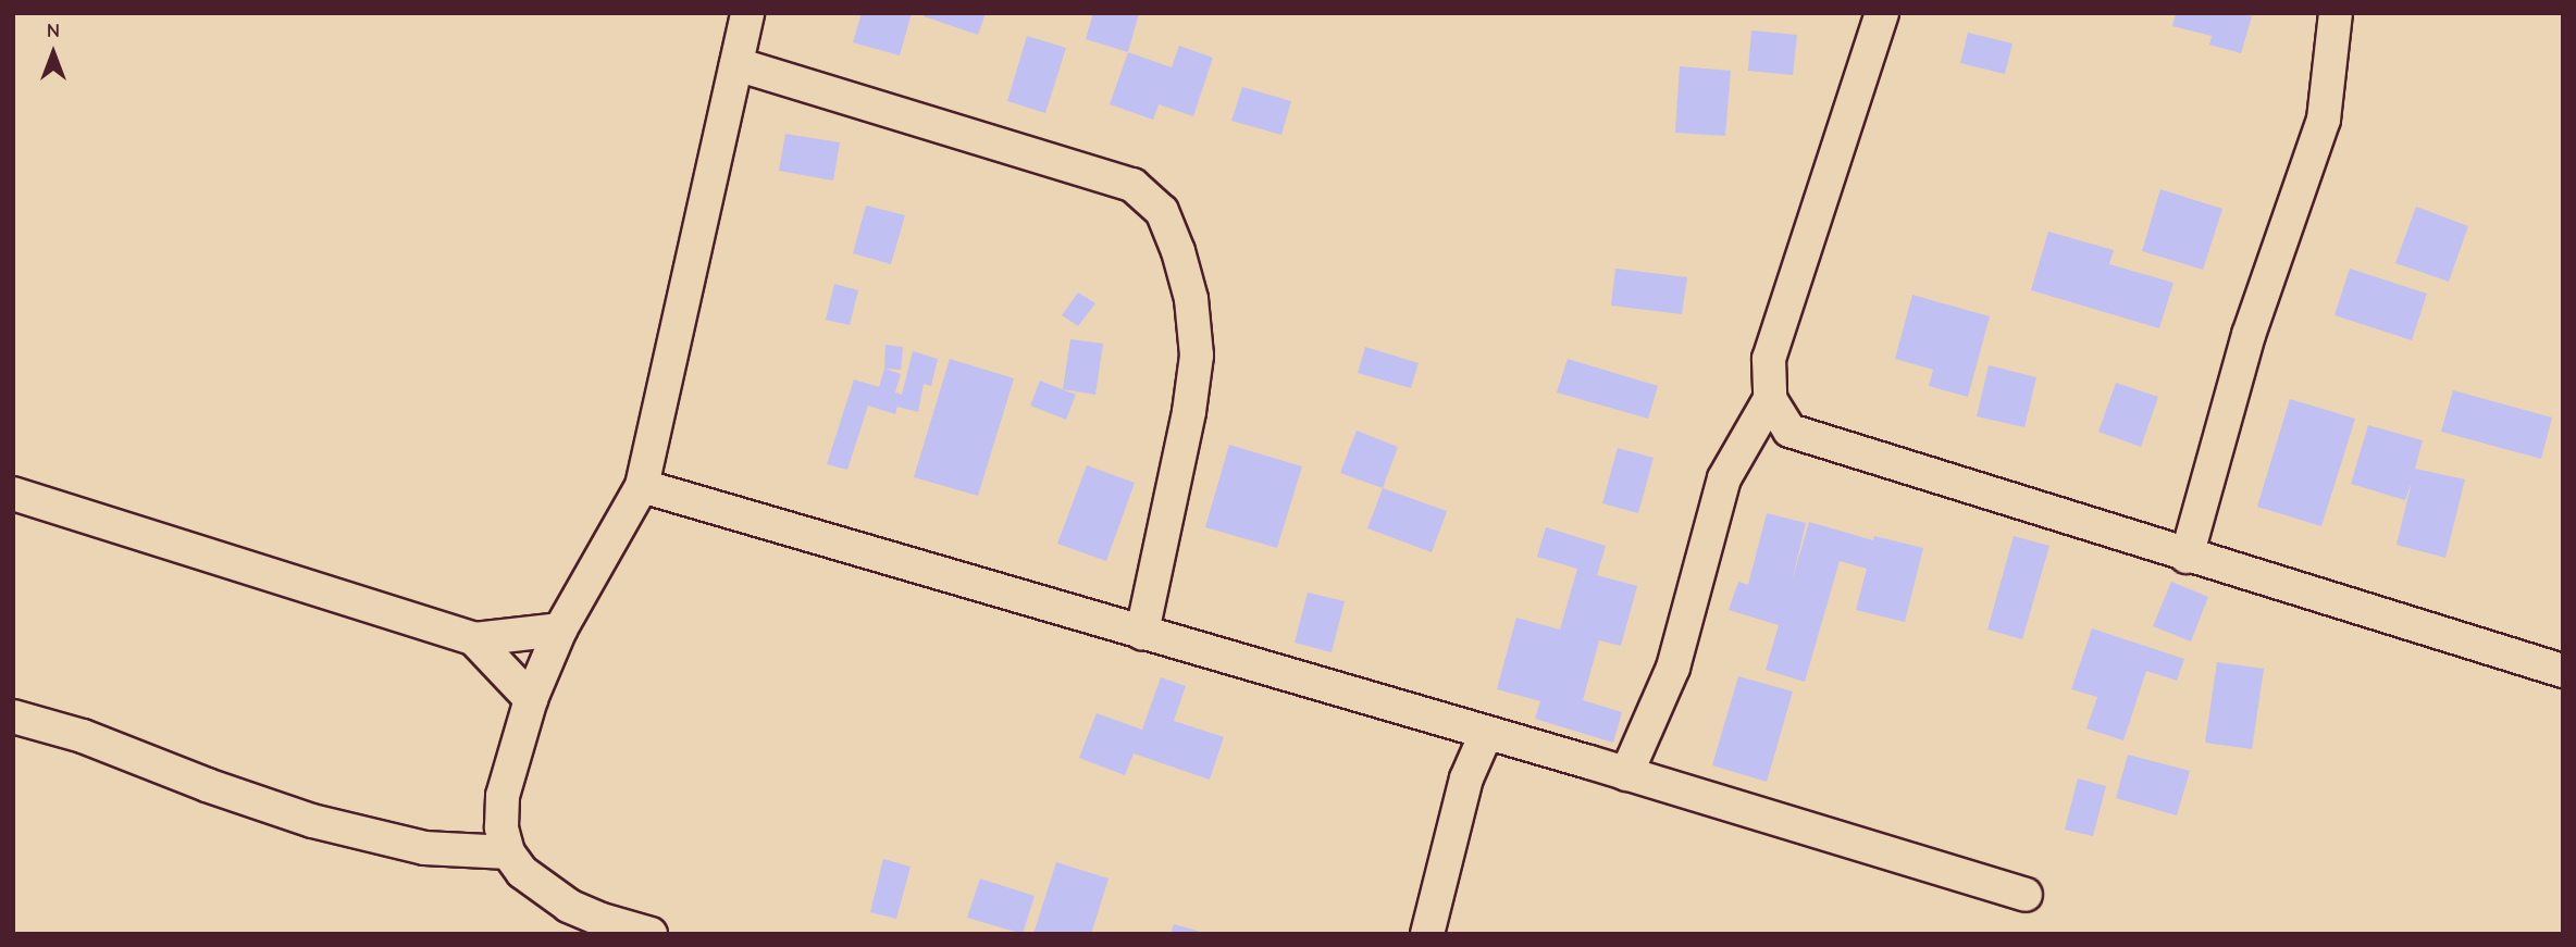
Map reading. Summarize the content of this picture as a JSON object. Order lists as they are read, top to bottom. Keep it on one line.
{"north":"top"}
